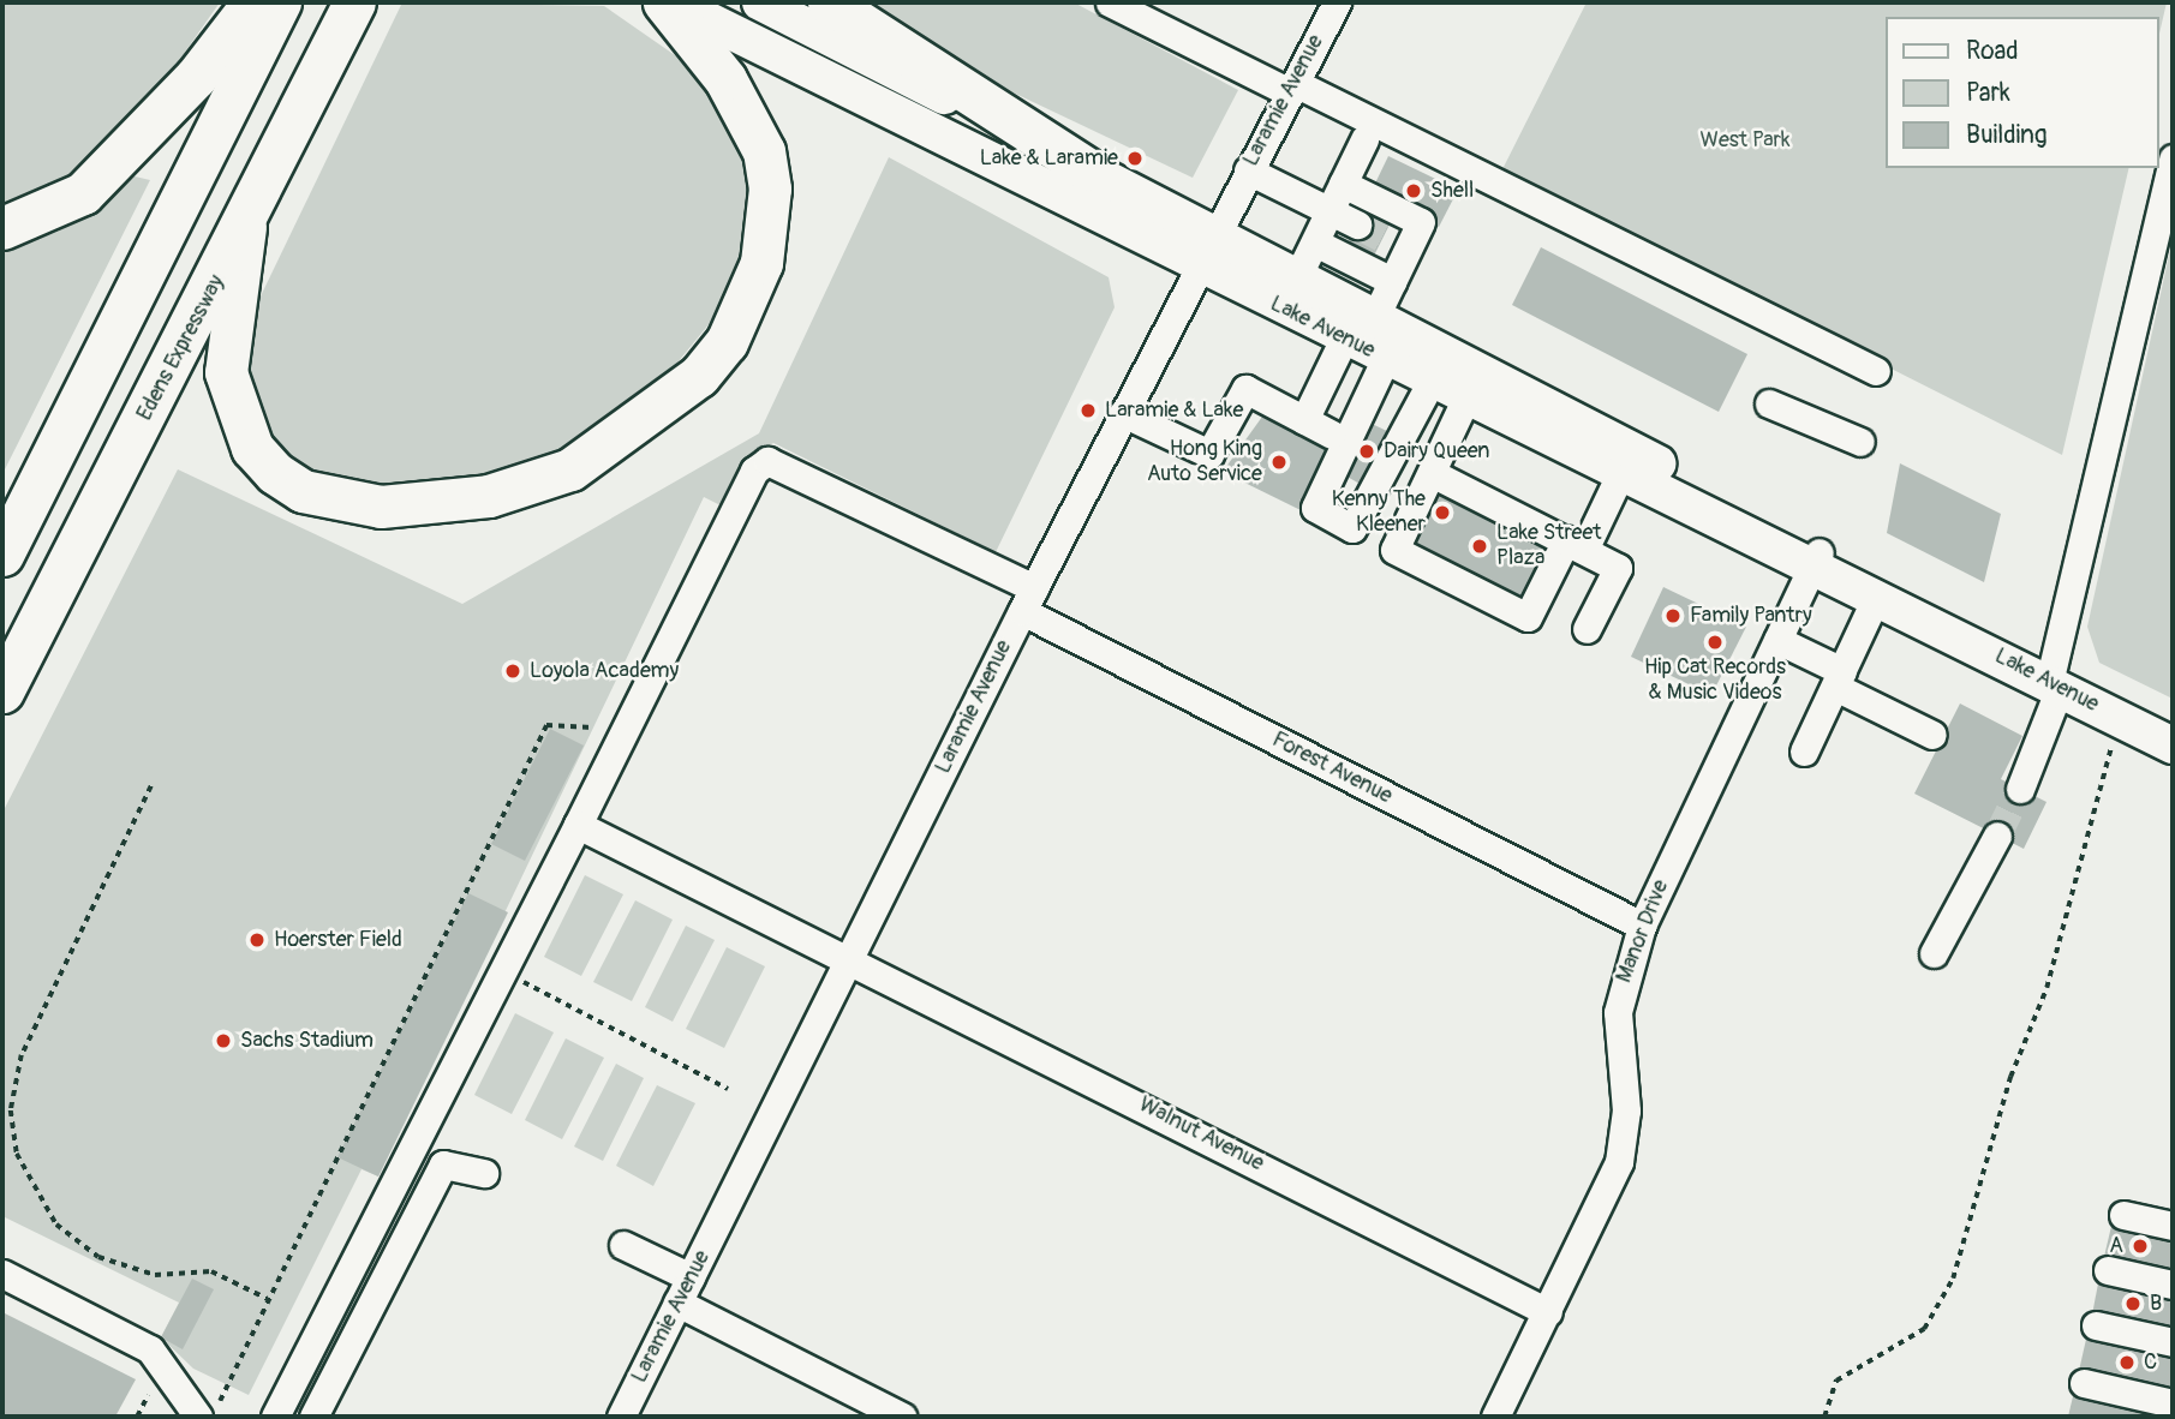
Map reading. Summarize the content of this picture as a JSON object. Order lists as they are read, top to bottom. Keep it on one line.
{"streets":{"highway":["Edens Expressway"],"main road":["Lake Avenue"],"street":["Laramie Avenue","Forest Avenue","Manor Drive","Walnut Avenue"]},"crossings":[["Laramie Avenue","Lake Avenue"],["Laramie Avenue","Forest Avenue"],["Laramie Avenue","Walnut Avenue"],["Lake Avenue","Manor Drive"],["Forest Avenue","Manor Drive"],["Forest Avenue","Walnut Avenue"],["Manor Drive","Walnut Avenue"]],"parks":["West Park"],"places":["Lake & Laramie","Shell","Laramie & Lake","Dairy Queen","Hong King Auto Service","Kenny The Kleener","Lake Street Plaza","Family Pantry","Hip Cat Records & Music Videos","Loyola Academy","Hoerster Field","Sachs Stadium","A","B","C"],"legend":["Road","Park","Building"]}
